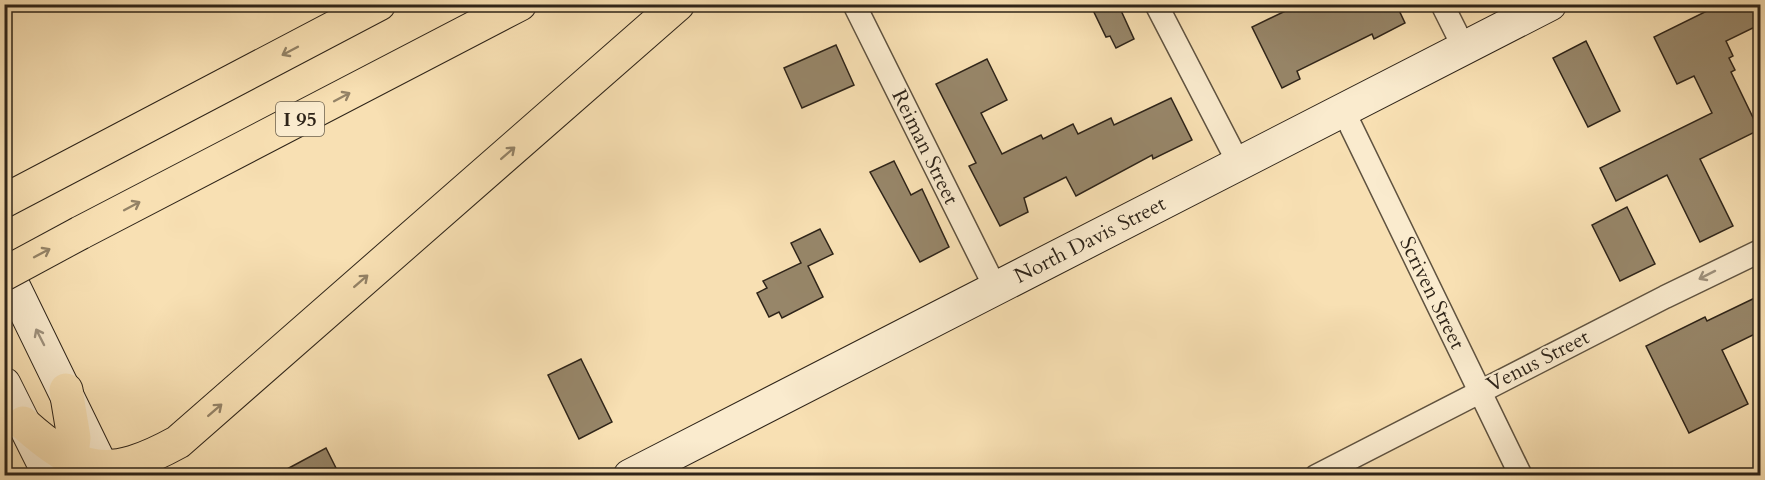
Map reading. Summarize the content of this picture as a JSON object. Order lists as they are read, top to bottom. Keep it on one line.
{"streets":{"highway":["I 95"],"street":["Reiman Street","North Davis Street","Scriven Street","Venus Street"]},"crossings":[["Reiman Street","North Davis Street"],["North Davis Street","Scriven Street"],["Scriven Street","Venus Street"]],"one_way":["Venus Street"]}
